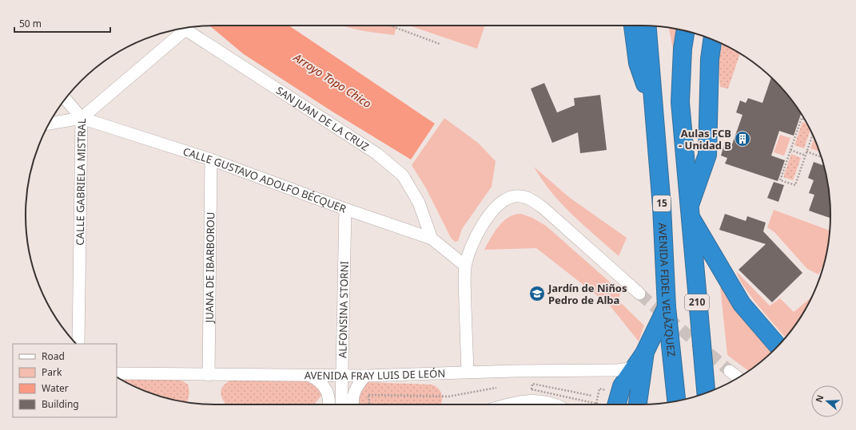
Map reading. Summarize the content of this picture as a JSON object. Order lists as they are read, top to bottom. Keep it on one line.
{"streets":{"highway":["15","AVENIDA FIDEL VELÁZQUEZ","210"],"street":["SAN JUAN DE LA CRUZ","CALLE GUSTAVO ADOLFO BÉCQUER","CALLE GABRIELA MISTRAL","JUANA DE IBARBOROU","ALFONSINA STORNI","AVENIDA FRAY LUIS DE LEÓN"]},"crossings":[["SAN JUAN DE LA CRUZ","CALLE GUSTAVO ADOLFO BÉCQUER"],["CALLE GUSTAVO ADOLFO BÉCQUER","CALLE GABRIELA MISTRAL"],["CALLE GUSTAVO ADOLFO BÉCQUER","JUANA DE IBARBOROU"],["CALLE GUSTAVO ADOLFO BÉCQUER","ALFONSINA STORNI"],["15","AVENIDA FIDEL VELÁZQUEZ"],["JUANA DE IBARBOROU","AVENIDA FRAY LUIS DE LEÓN"],["ALFONSINA STORNI","AVENIDA FRAY LUIS DE LEÓN"]],"water":["Arroyo Topo Chico"],"places":{"building":["Aulas FCB - Unidad B"],"school or university":["Jardín de Niños Pedro de Alba"]},"legend":["Road","Park","Water","Building"],"scale_bar":"50 m","north":"left"}
